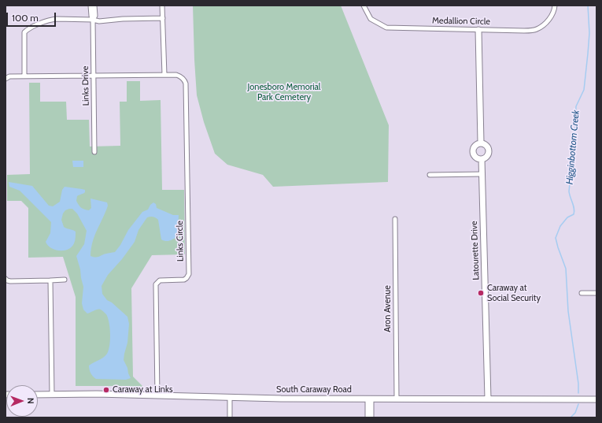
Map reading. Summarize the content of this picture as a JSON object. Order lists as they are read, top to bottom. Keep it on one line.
{"streets":{"street":["Medallion Circle","Links Drive","Links Circle","Latourette Drive","Aron Avenue","South Caraway Road"]},"crossings":[["Links Drive","Links Circle"],["Links Circle","South Caraway Road"],["Latourette Drive","South Caraway Road"],["Aron Avenue","South Caraway Road"]],"water":["Higginbottom Creek"],"parks":["Jonesboro Memorial Park Cemetery"],"places":["Caraway at Social Security","Caraway at Links"],"scale_bar":"100 m","north":"right"}
